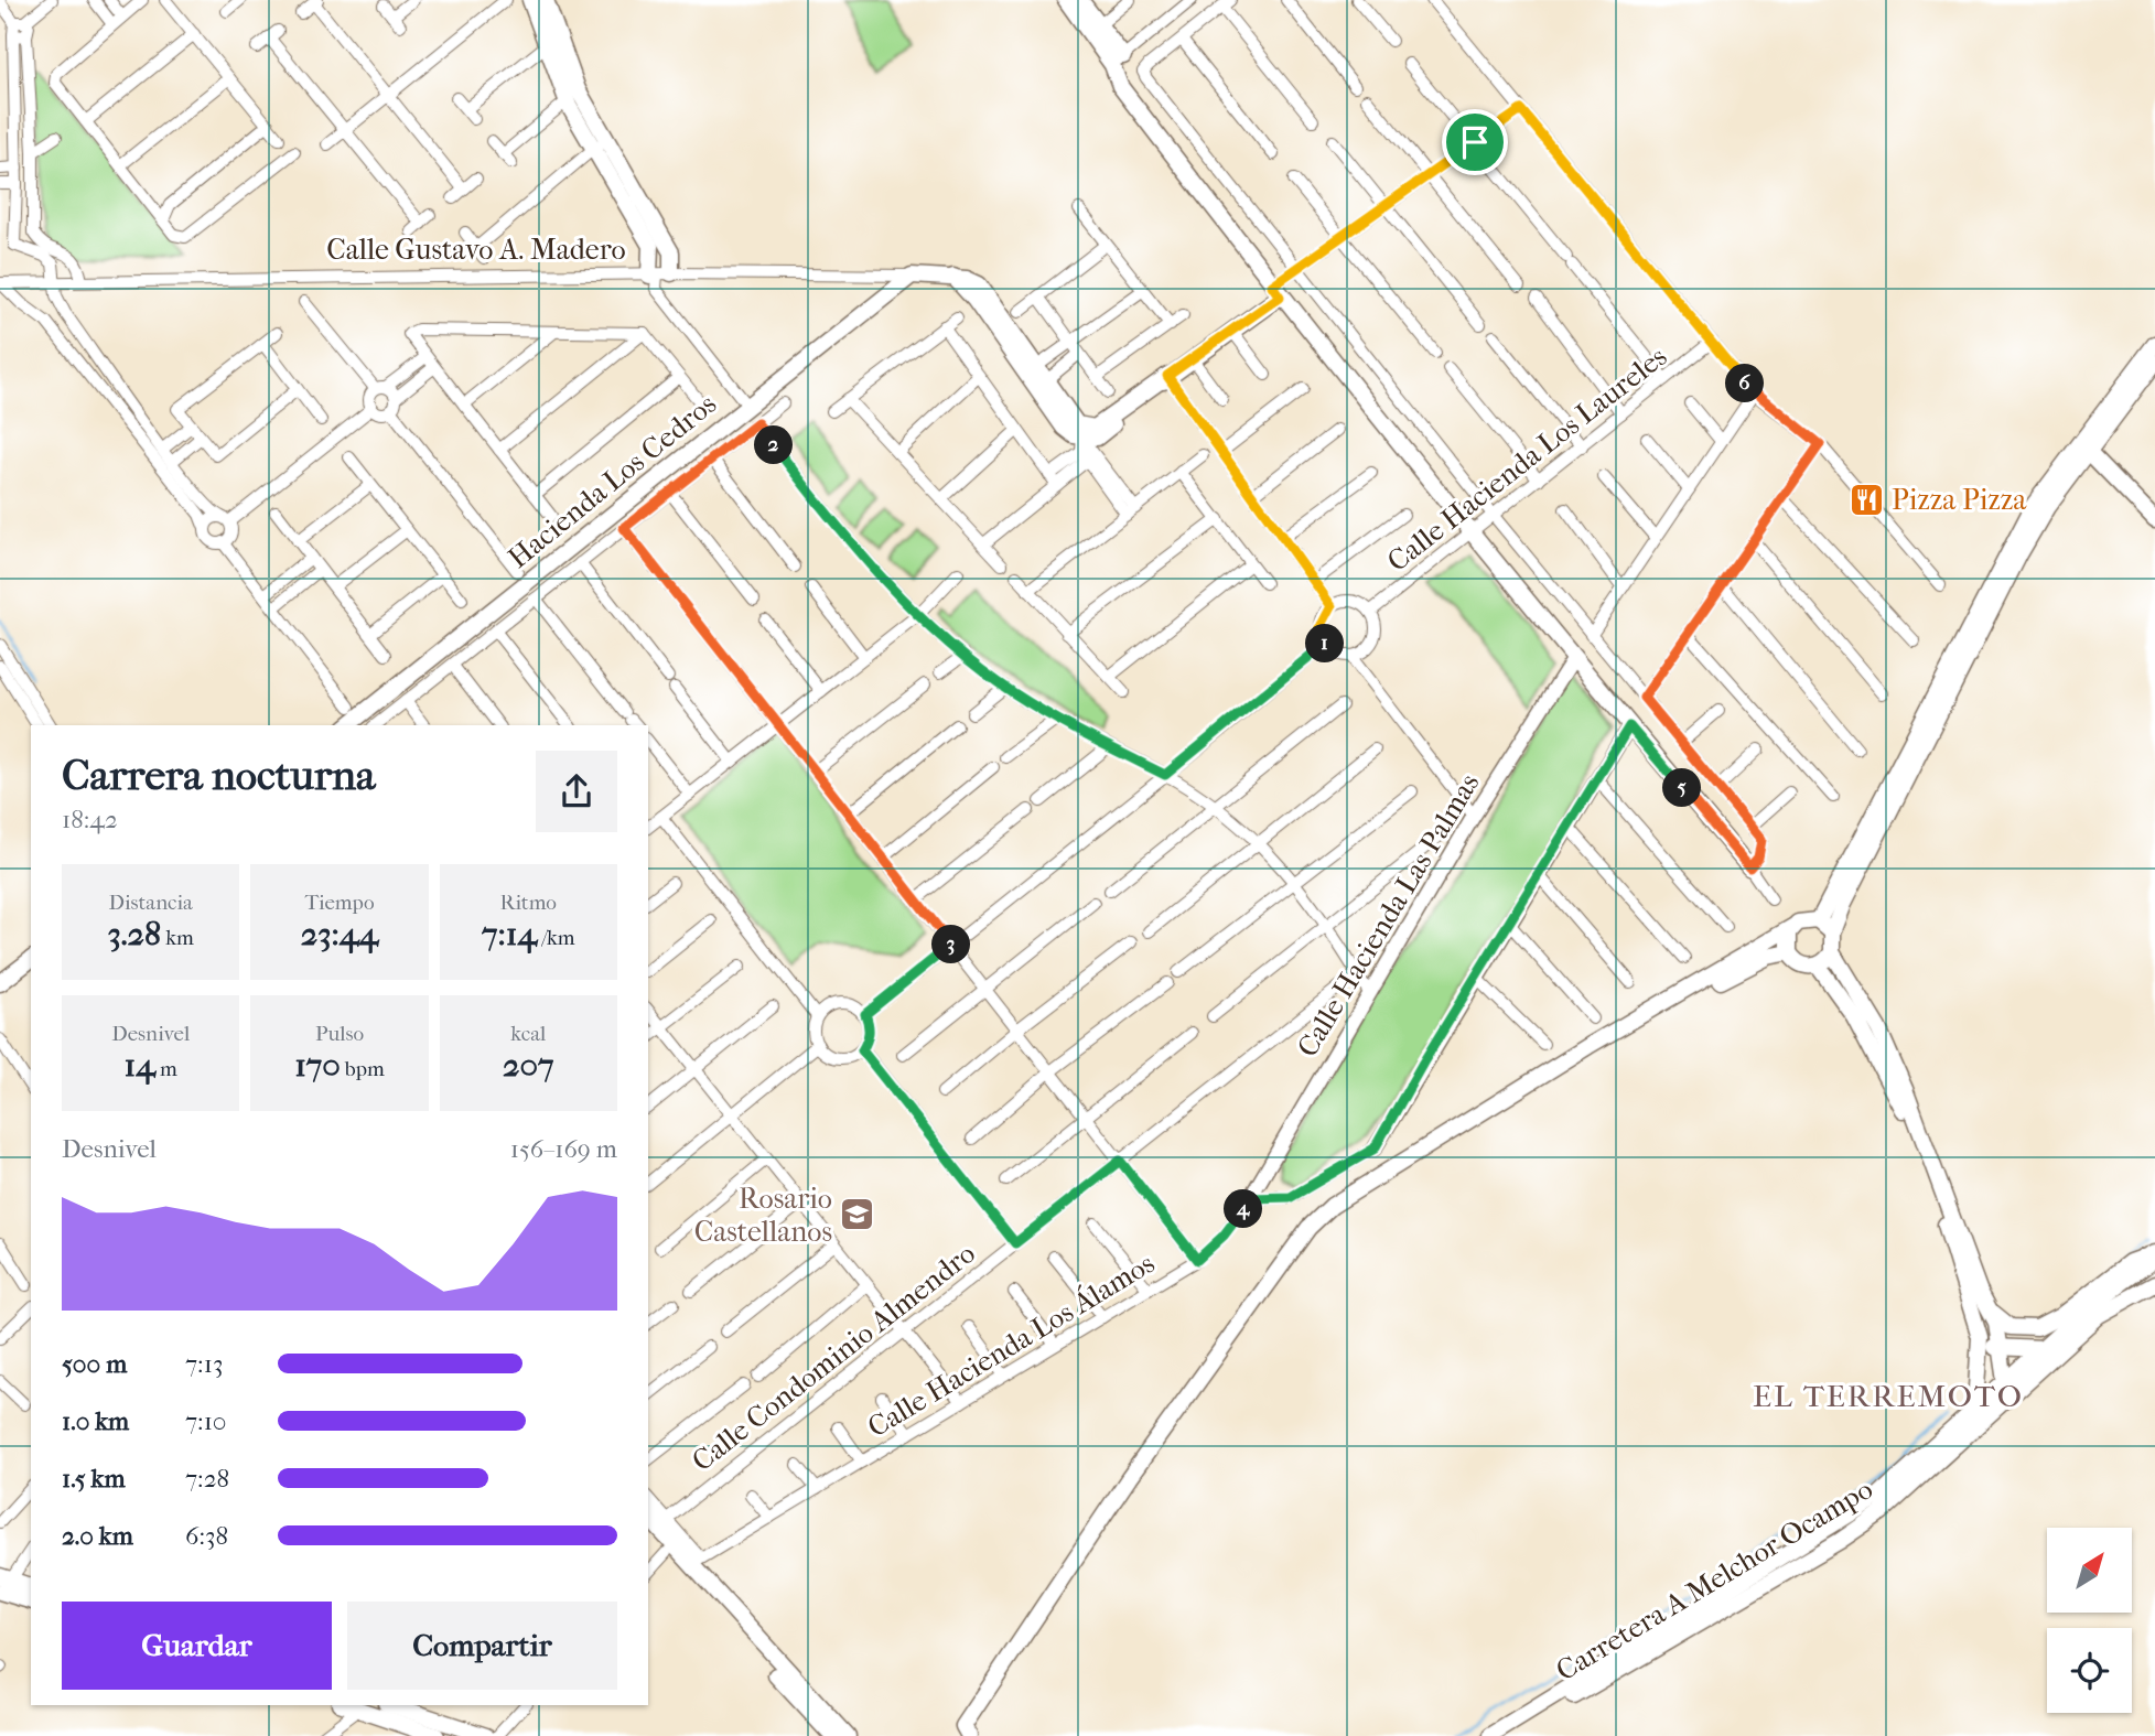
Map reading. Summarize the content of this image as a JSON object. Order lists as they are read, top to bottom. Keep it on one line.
{"streets":{"main road":["Calle Gustavo A. Madero","Hacienda Los Cedros","Carretera A Melchor Ocampo"],"street":["Calle Hacienda Los Laureles","Calle Hacienda Las Palmas","Calle Hacienda Los Álamos","Calle Condominio Almendro"]},"crossings":[["Calle Gustavo A. Madero","Hacienda Los Cedros"],["Calle Hacienda Las Palmas","Calle Hacienda Los Álamos"],["Calle Hacienda Los Álamos","Calle Condominio Almendro"]],"districts":["EL TERREMOTO"],"places":{"restaurant":["Pizza Pizza"],"school or university":["Rosario Castellanos"]},"north":"top right","page":{"pins":["6","2","1","5","3","4"],"heading":["Carrera nocturna","18:42"],"stats":[["Distancia","3.28 km"],["Tiempo","23:44"],["Ritmo","7:14 /km"],["Desnivel","14 m"],["Pulso","170 bpm"],["kcal","207"]],"chart":["Desnivel","156–169 m"],"list":[{"name":"500 m","note":"7:13"},{"name":"1.0 km","note":"7:10"},{"name":"1.5 km","note":"7:28"},{"name":"2.0 km","note":"6:38"}],"buttons":["Guardar","Compartir"]}}
